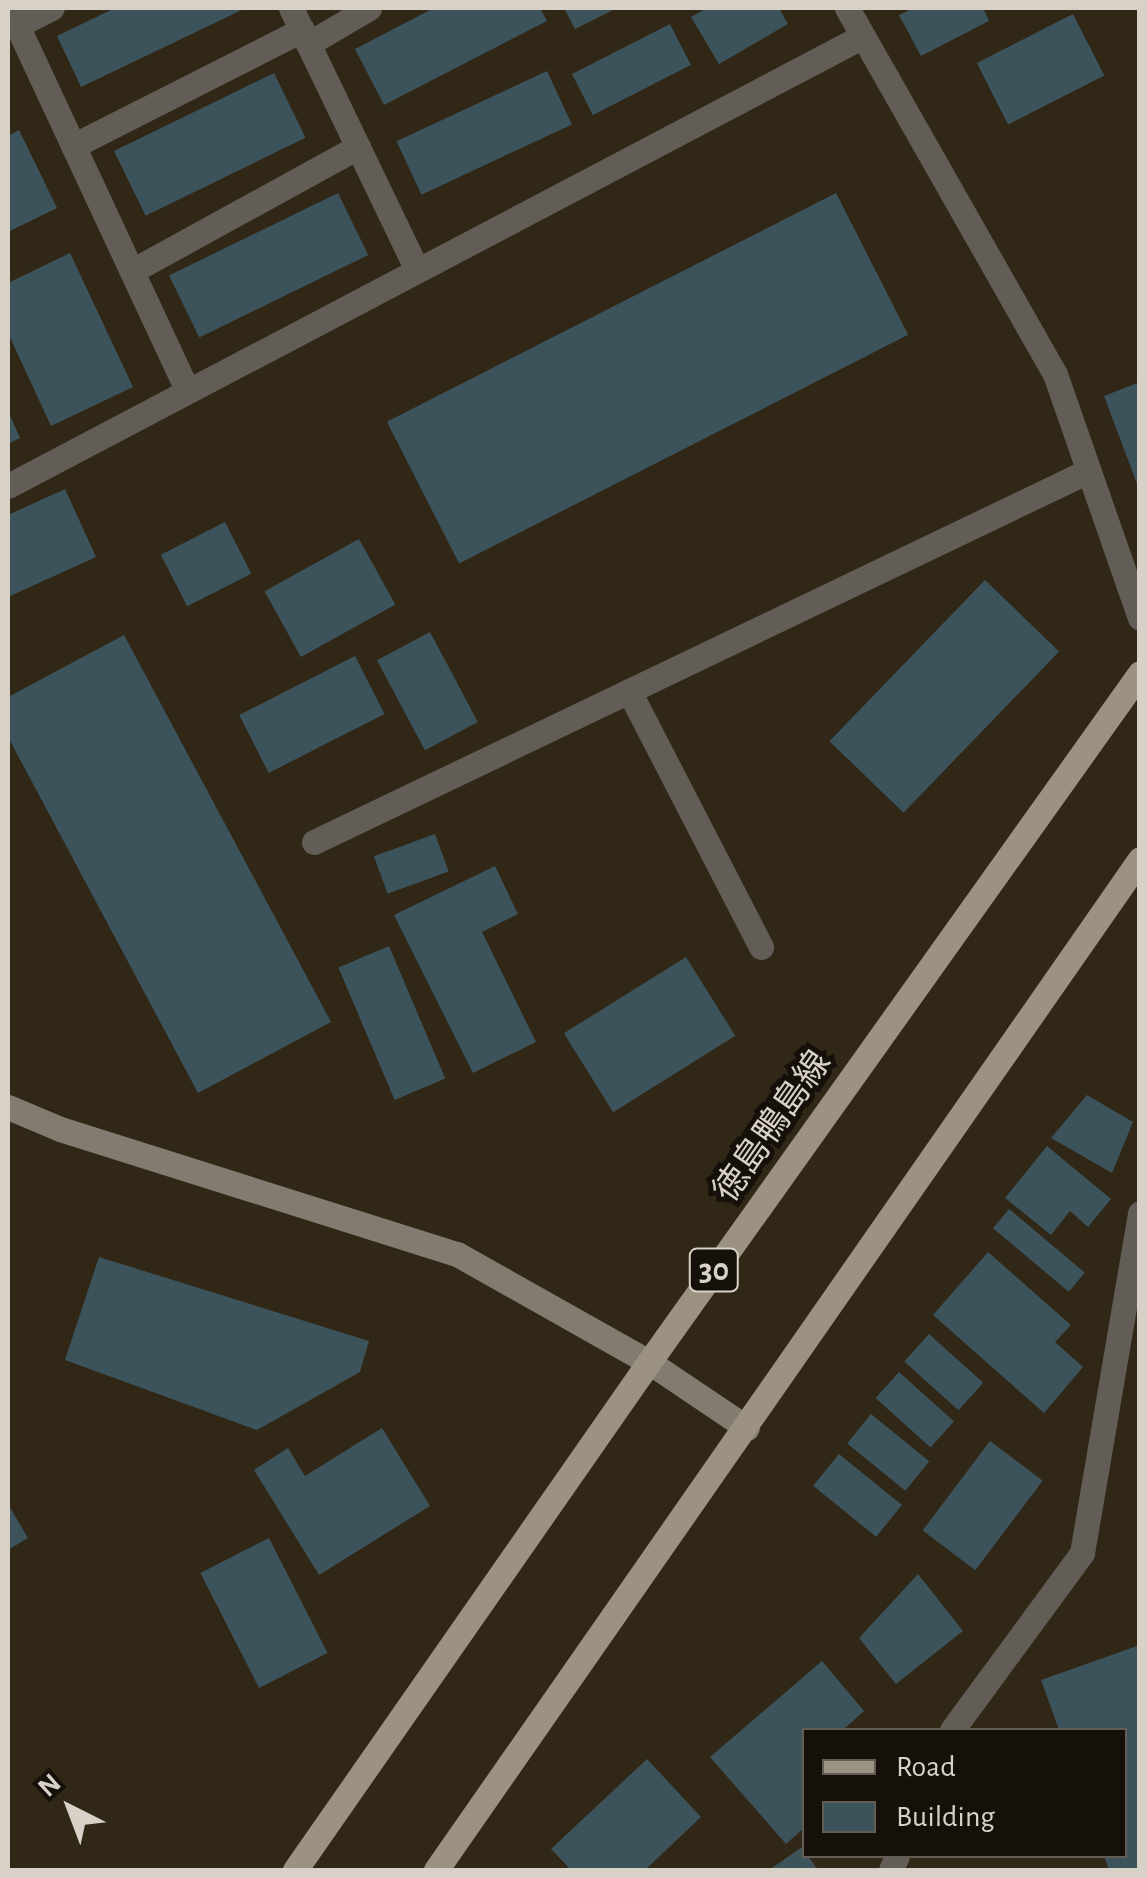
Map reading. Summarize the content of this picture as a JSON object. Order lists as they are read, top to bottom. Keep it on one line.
{"streets":{"main road":["徳島鴨島線","30"]},"legend":["Road","Building"],"north":"top left"}
